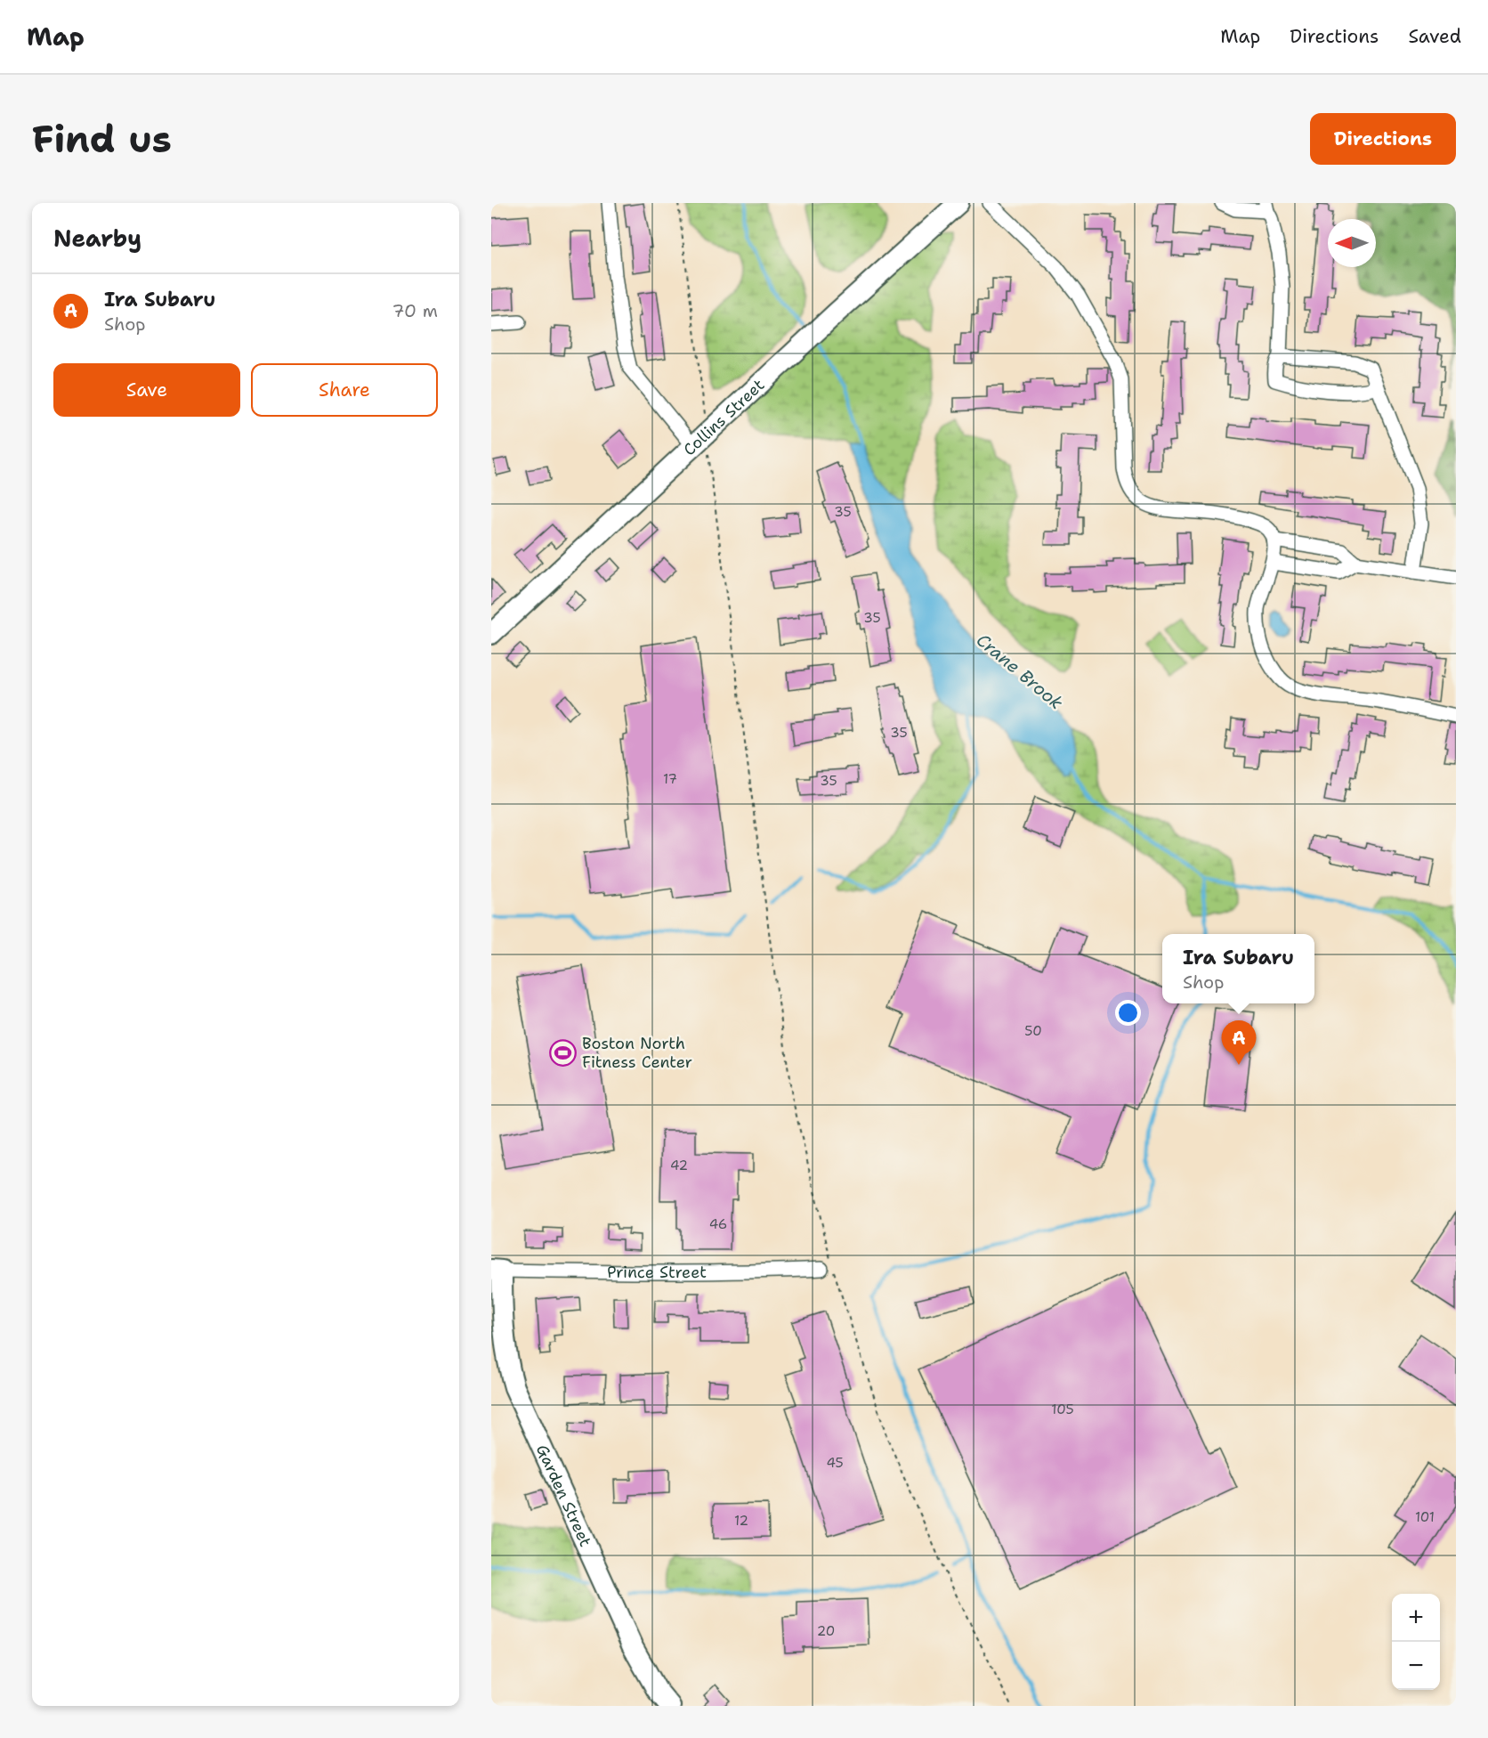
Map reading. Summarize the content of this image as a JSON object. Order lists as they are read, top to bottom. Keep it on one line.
{"streets":{"main road":["Collins Street","Garden Street"],"street":["Prince Street"]},"crossings":[["Prince Street","Garden Street"]],"water":["Crane Brook"],"places":{"sports":["Boston North Fitness Center"]},"house_numbers":["35","35","35","17","35","50","42","46","105","45","101","12","20"],"north":"left","page":{"header":"Map","nav":["Map","Directions","Saved"],"buttons":["Directions",["Save","Share"]],"title":"Find us","heading":"Nearby","list":[{"mark":"A","name":"Ira Subaru","note":"Shop","value":"70 m"}],"popup":["Ira Subaru","Shop"],"pins":"A","map_buttons":["+","−"]}}
